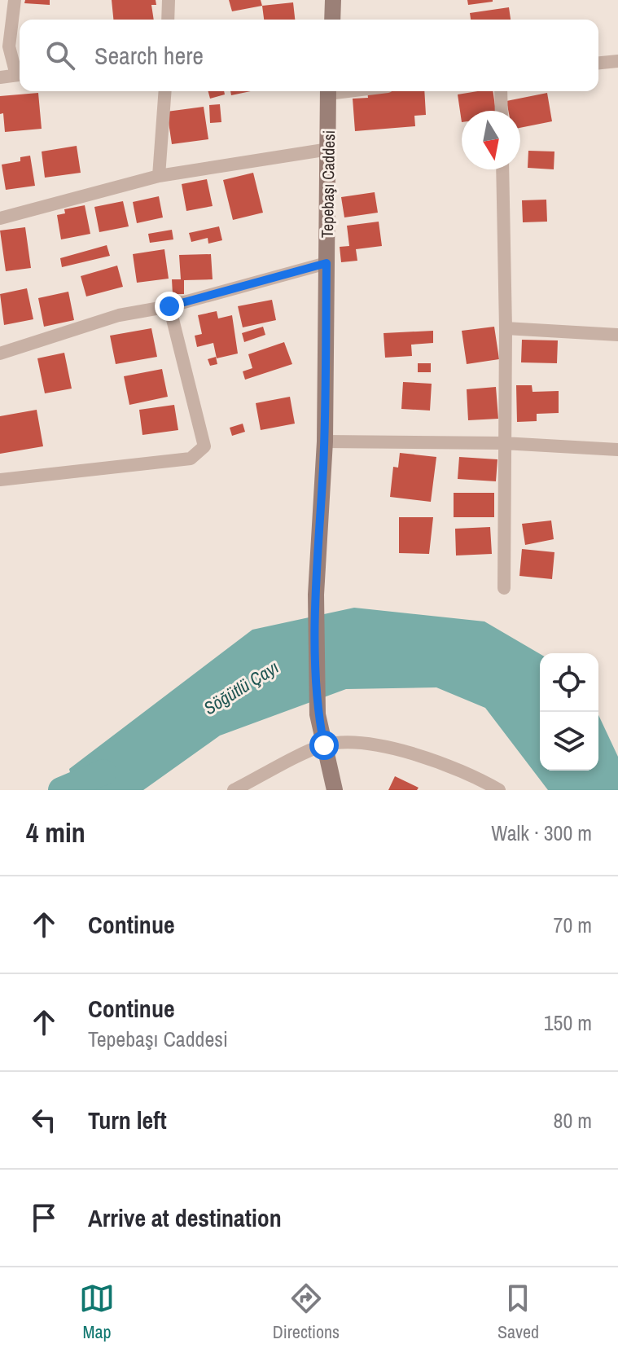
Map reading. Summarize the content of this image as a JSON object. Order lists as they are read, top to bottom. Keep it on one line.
{"streets":{"main road":["Tepebaşı Caddesi"]},"water":["Söğütlü Çayı"],"north":"bottom","page":{"search":"Search here","heading":["4 min","Walk · 300 m"],"list":[["Continue","70 m"],["Continue","Tepebaşı Caddesi","150 m"],["Turn left","80 m"],"Arrive at destination"],"nav":["Map","Directions","Saved"]}}
